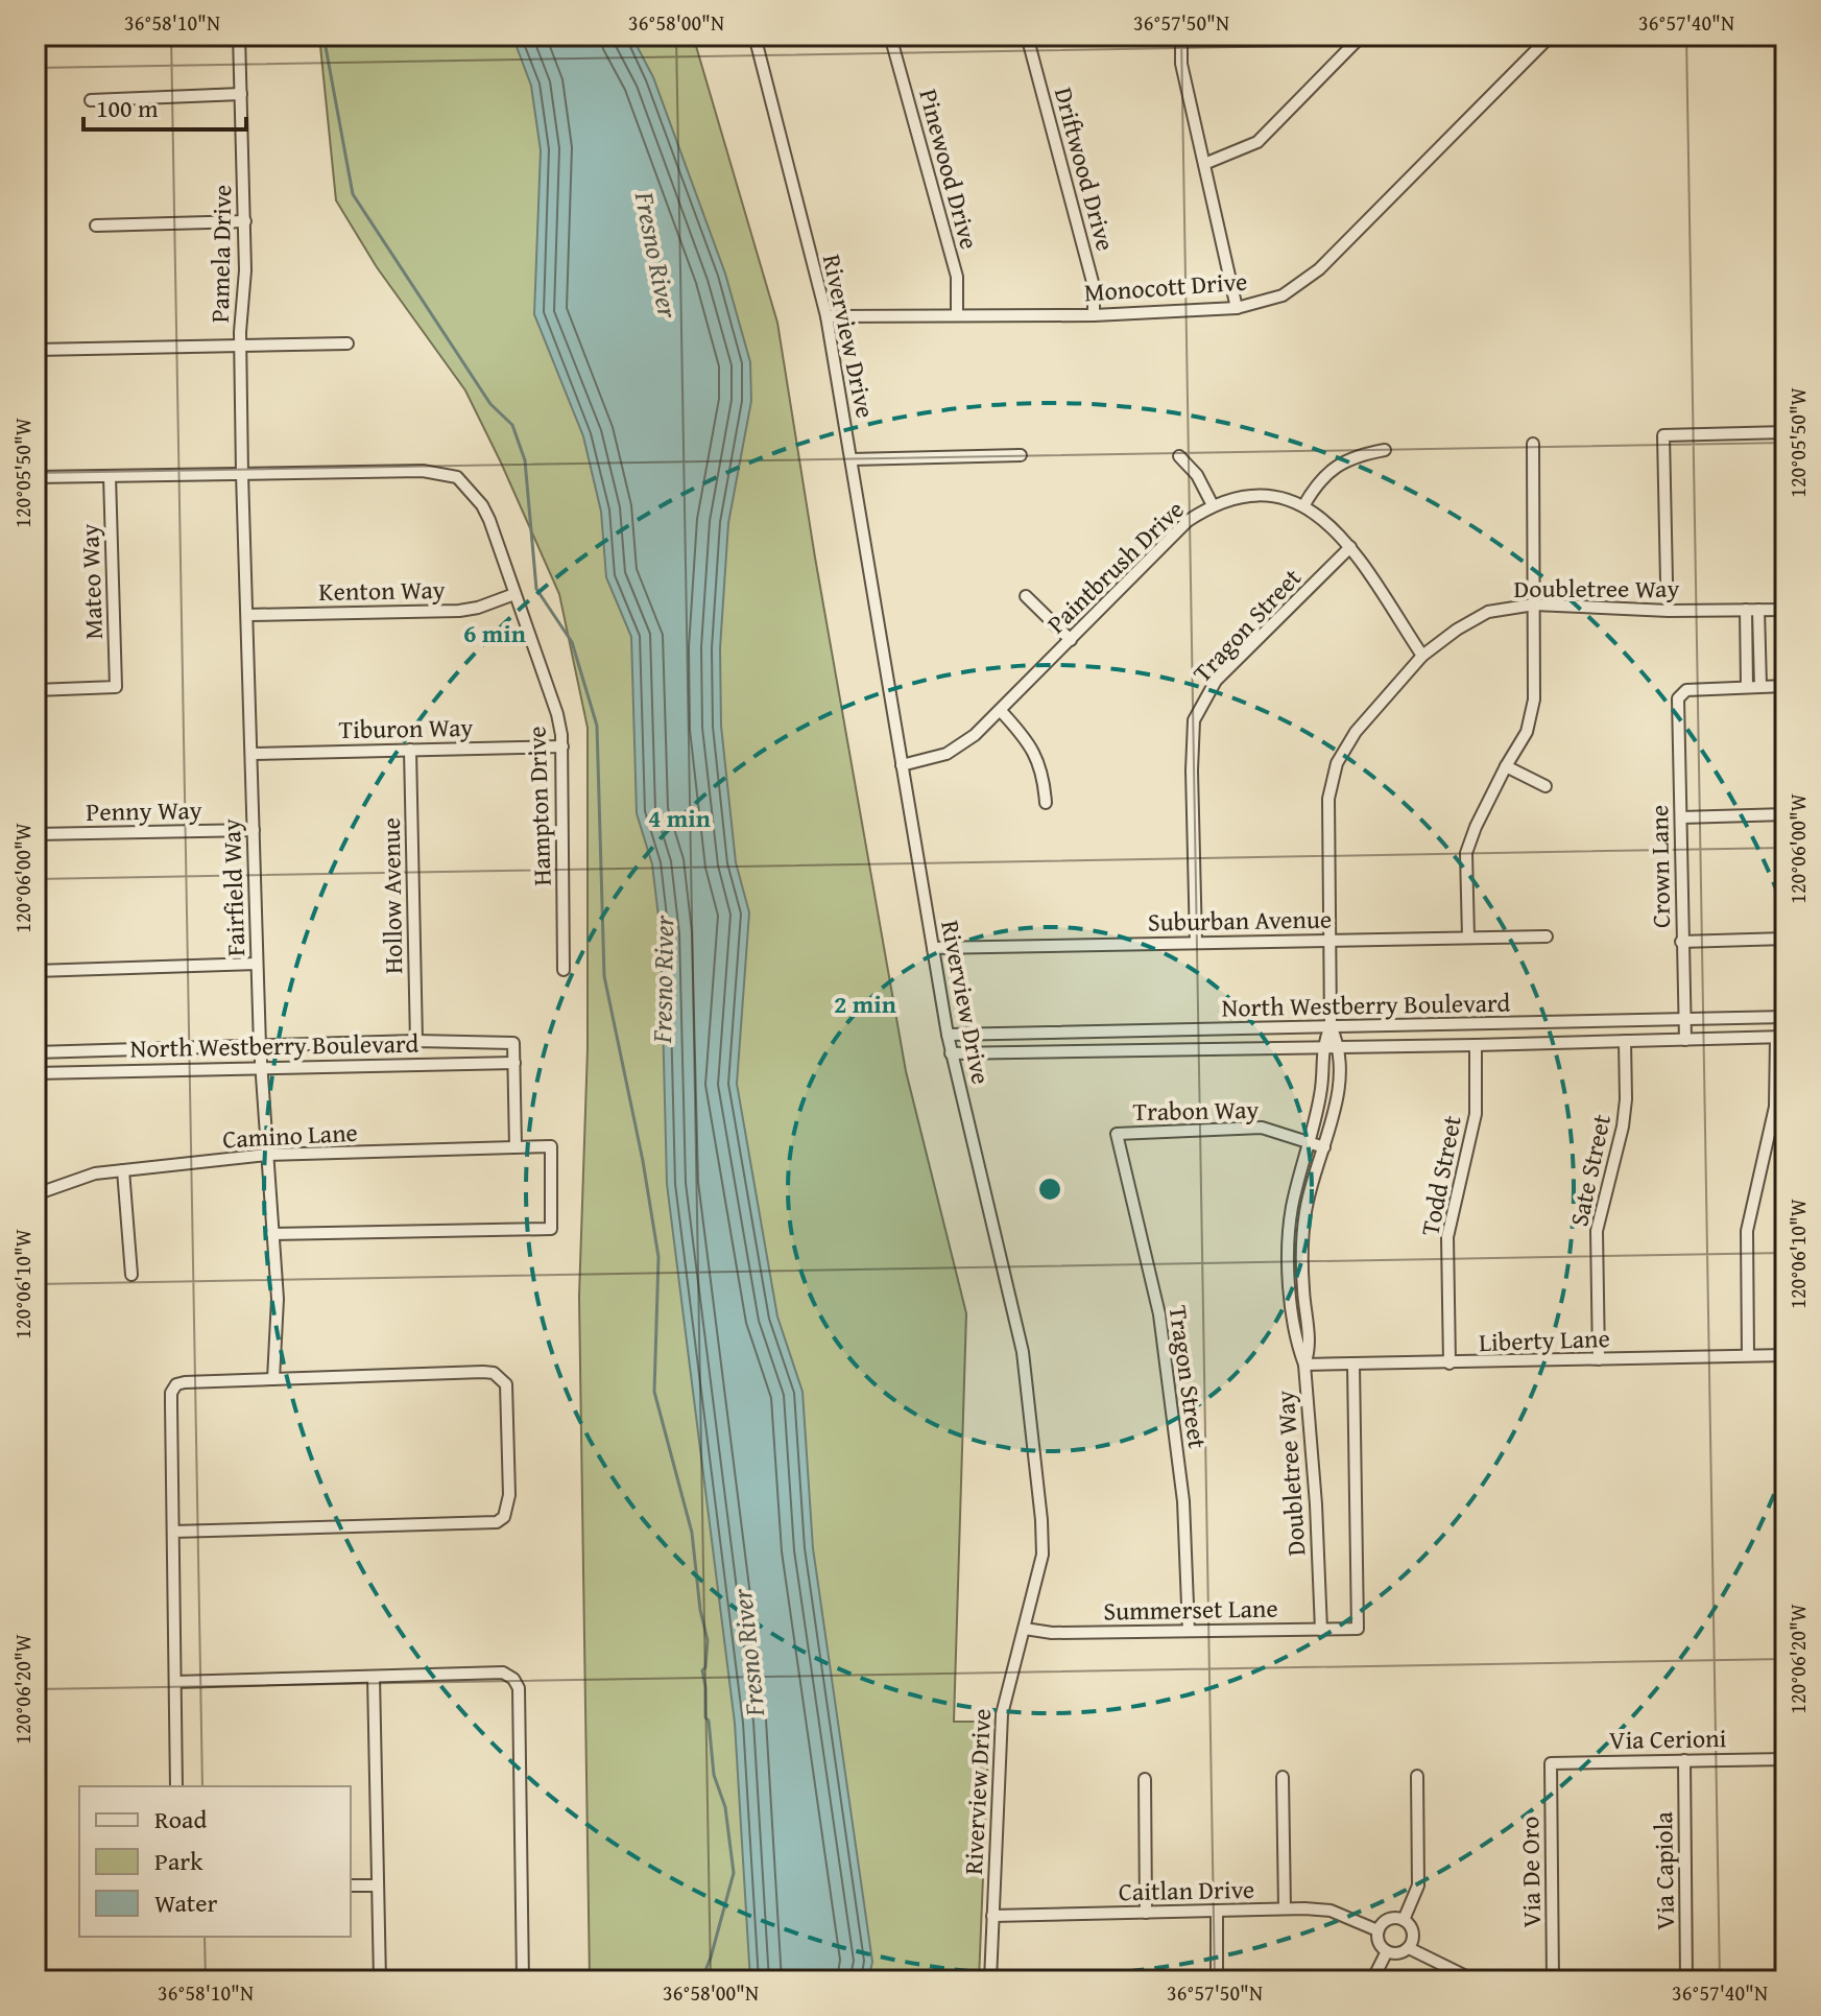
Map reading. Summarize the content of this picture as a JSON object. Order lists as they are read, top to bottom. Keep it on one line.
{"streets":{"street":["Pinewood Drive","Driftwood Drive","Pamela Drive","Monocott Drive","Riverview Drive","Paintbrush Drive","Mateo Way","Doubletree Way","Kenton Way","Tragon Street","Tiburon Way","Hampton Drive","Penny Way","Crown Lane","Fairfield Way","Hollow Avenue","Suburban Avenue","North Westberry Boulevard","Trabon Way","Camino Lane","Sate Street","Todd Street","Liberty Lane","Summerset Lane","Via Cerioni","Via Capiola","Via De Oro","Caitlan Drive"]},"crossings":[["Pinewood Drive","Monocott Drive"],["Driftwood Drive","Monocott Drive"],["Pamela Drive","Hampton Drive"],["Pamela Drive","Fairfield Way"],["Monocott Drive","Riverview Drive"],["Riverview Drive","Paintbrush Drive"],["Riverview Drive","Suburban Avenue"],["Riverview Drive","North Westberry Boulevard"],["Riverview Drive","Summerset Lane"],["Riverview Drive","Caitlan Drive"],["Paintbrush Drive","Doubletree Way"],["Paintbrush Drive","Tragon Street"],["Doubletree Way","Suburban Avenue"],["Doubletree Way","North Westberry Boulevard"],["Doubletree Way","Trabon Way"],["Doubletree Way","Liberty Lane"],["Doubletree Way","Summerset Lane"],["Kenton Way","Hampton Drive"],["Kenton Way","Fairfield Way"],["Tragon Street","Suburban Avenue"],["Tragon Street","Trabon Way"],["Tragon Street","Summerset Lane"],["Tiburon Way","Hampton Drive"],["Tiburon Way","Fairfield Way"],["Tiburon Way","Hollow Avenue"],["Hampton Drive","Fairfield Way"],["Penny Way","Fairfield Way"],["Crown Lane","North Westberry Boulevard"],["Fairfield Way","North Westberry Boulevard"],["Fairfield Way","Camino Lane"],["Hollow Avenue","North Westberry Boulevard"],["North Westberry Boulevard","Sate Street"],["North Westberry Boulevard","Todd Street"],["Sate Street","Liberty Lane"],["Todd Street","Liberty Lane"],["Liberty Lane","Summerset Lane"],["Via Cerioni","Via Capiola"],["Via Cerioni","Via De Oro"]],"water":["Fresno River"],"legend":["Road","Park","Water"],"scale_bar":"100 m","coordinates":["36°58'10\"N","36°58'00\"N","36°57'50\"N","36°57'40\"N","120°05'50\"W","120°06'00\"W","120°06'10\"W","120°06'20\"W"],"rings":["6 min","4 min","2 min"]}
